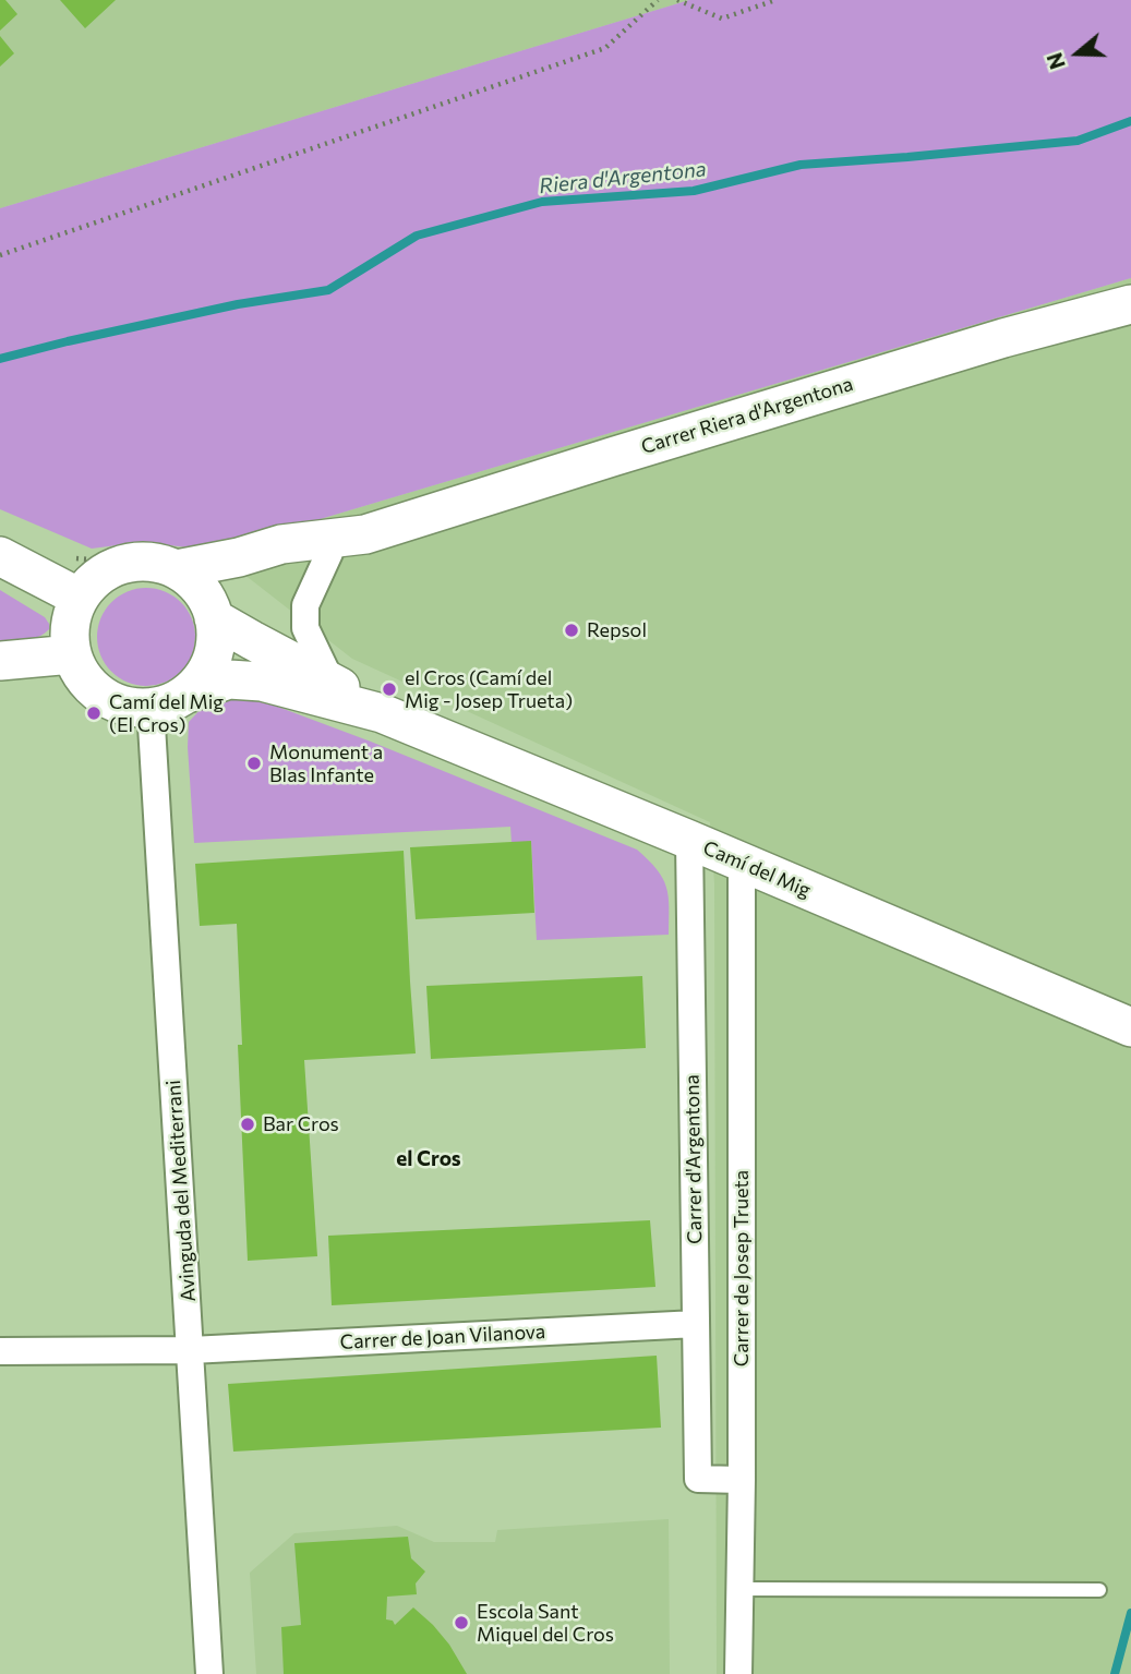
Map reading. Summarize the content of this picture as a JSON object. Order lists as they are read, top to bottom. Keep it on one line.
{"streets":{"street":["Carrer Riera d'Argentona","Camí del Mig","Carrer d'Argentona","Avinguda del Mediterrani","Carrer de Josep Trueta","Carrer de Joan Vilanova"]},"crossings":[["Carrer Riera d'Argentona","Camí del Mig"],["Carrer Riera d'Argentona","Avinguda del Mediterrani"],["Camí del Mig","Carrer d'Argentona"],["Camí del Mig","Avinguda del Mediterrani"],["Camí del Mig","Carrer de Josep Trueta"],["Carrer d'Argentona","Carrer de Josep Trueta"],["Carrer d'Argentona","Carrer de Joan Vilanova"],["Avinguda del Mediterrani","Carrer de Joan Vilanova"]],"districts":["el Cros"],"water":["Riera d'Argentona"],"places":["Repsol","el Cros (Camí del Mig - Josep Trueta)","Camí del Mig (El Cros)","Monument a Blas Infante","Bar Cros","Escola Sant Miquel del Cros"],"north":"left"}
